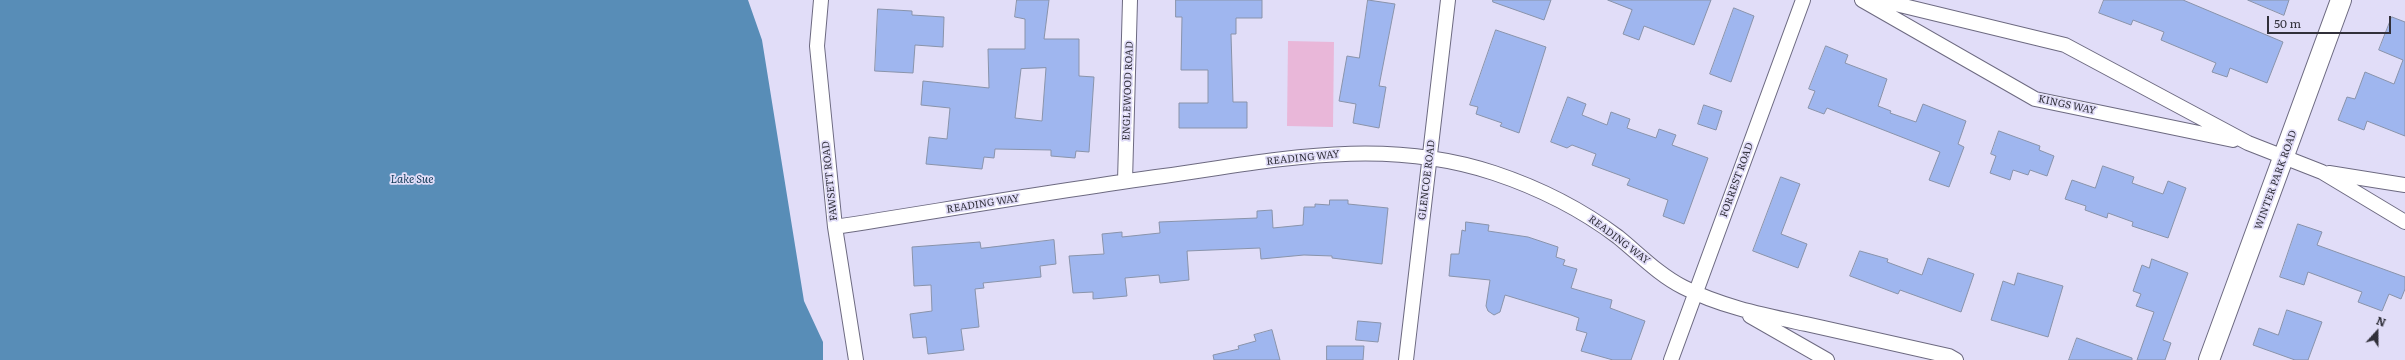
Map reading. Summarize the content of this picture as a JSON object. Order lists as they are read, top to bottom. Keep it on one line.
{"streets":{"street":["ENGLEWOOD ROAD","KINGS WAY","READING WAY","GLENCOE ROAD","FORREST ROAD","WINTER PARK ROAD","FAWSETT ROAD"]},"crossings":[["ENGLEWOOD ROAD","READING WAY"],["KINGS WAY","WINTER PARK ROAD"],["READING WAY","GLENCOE ROAD"],["READING WAY","FORREST ROAD"],["READING WAY","FAWSETT ROAD"]],"water":["Lake Sue"],"scale_bar":"50 m","north":"top"}
